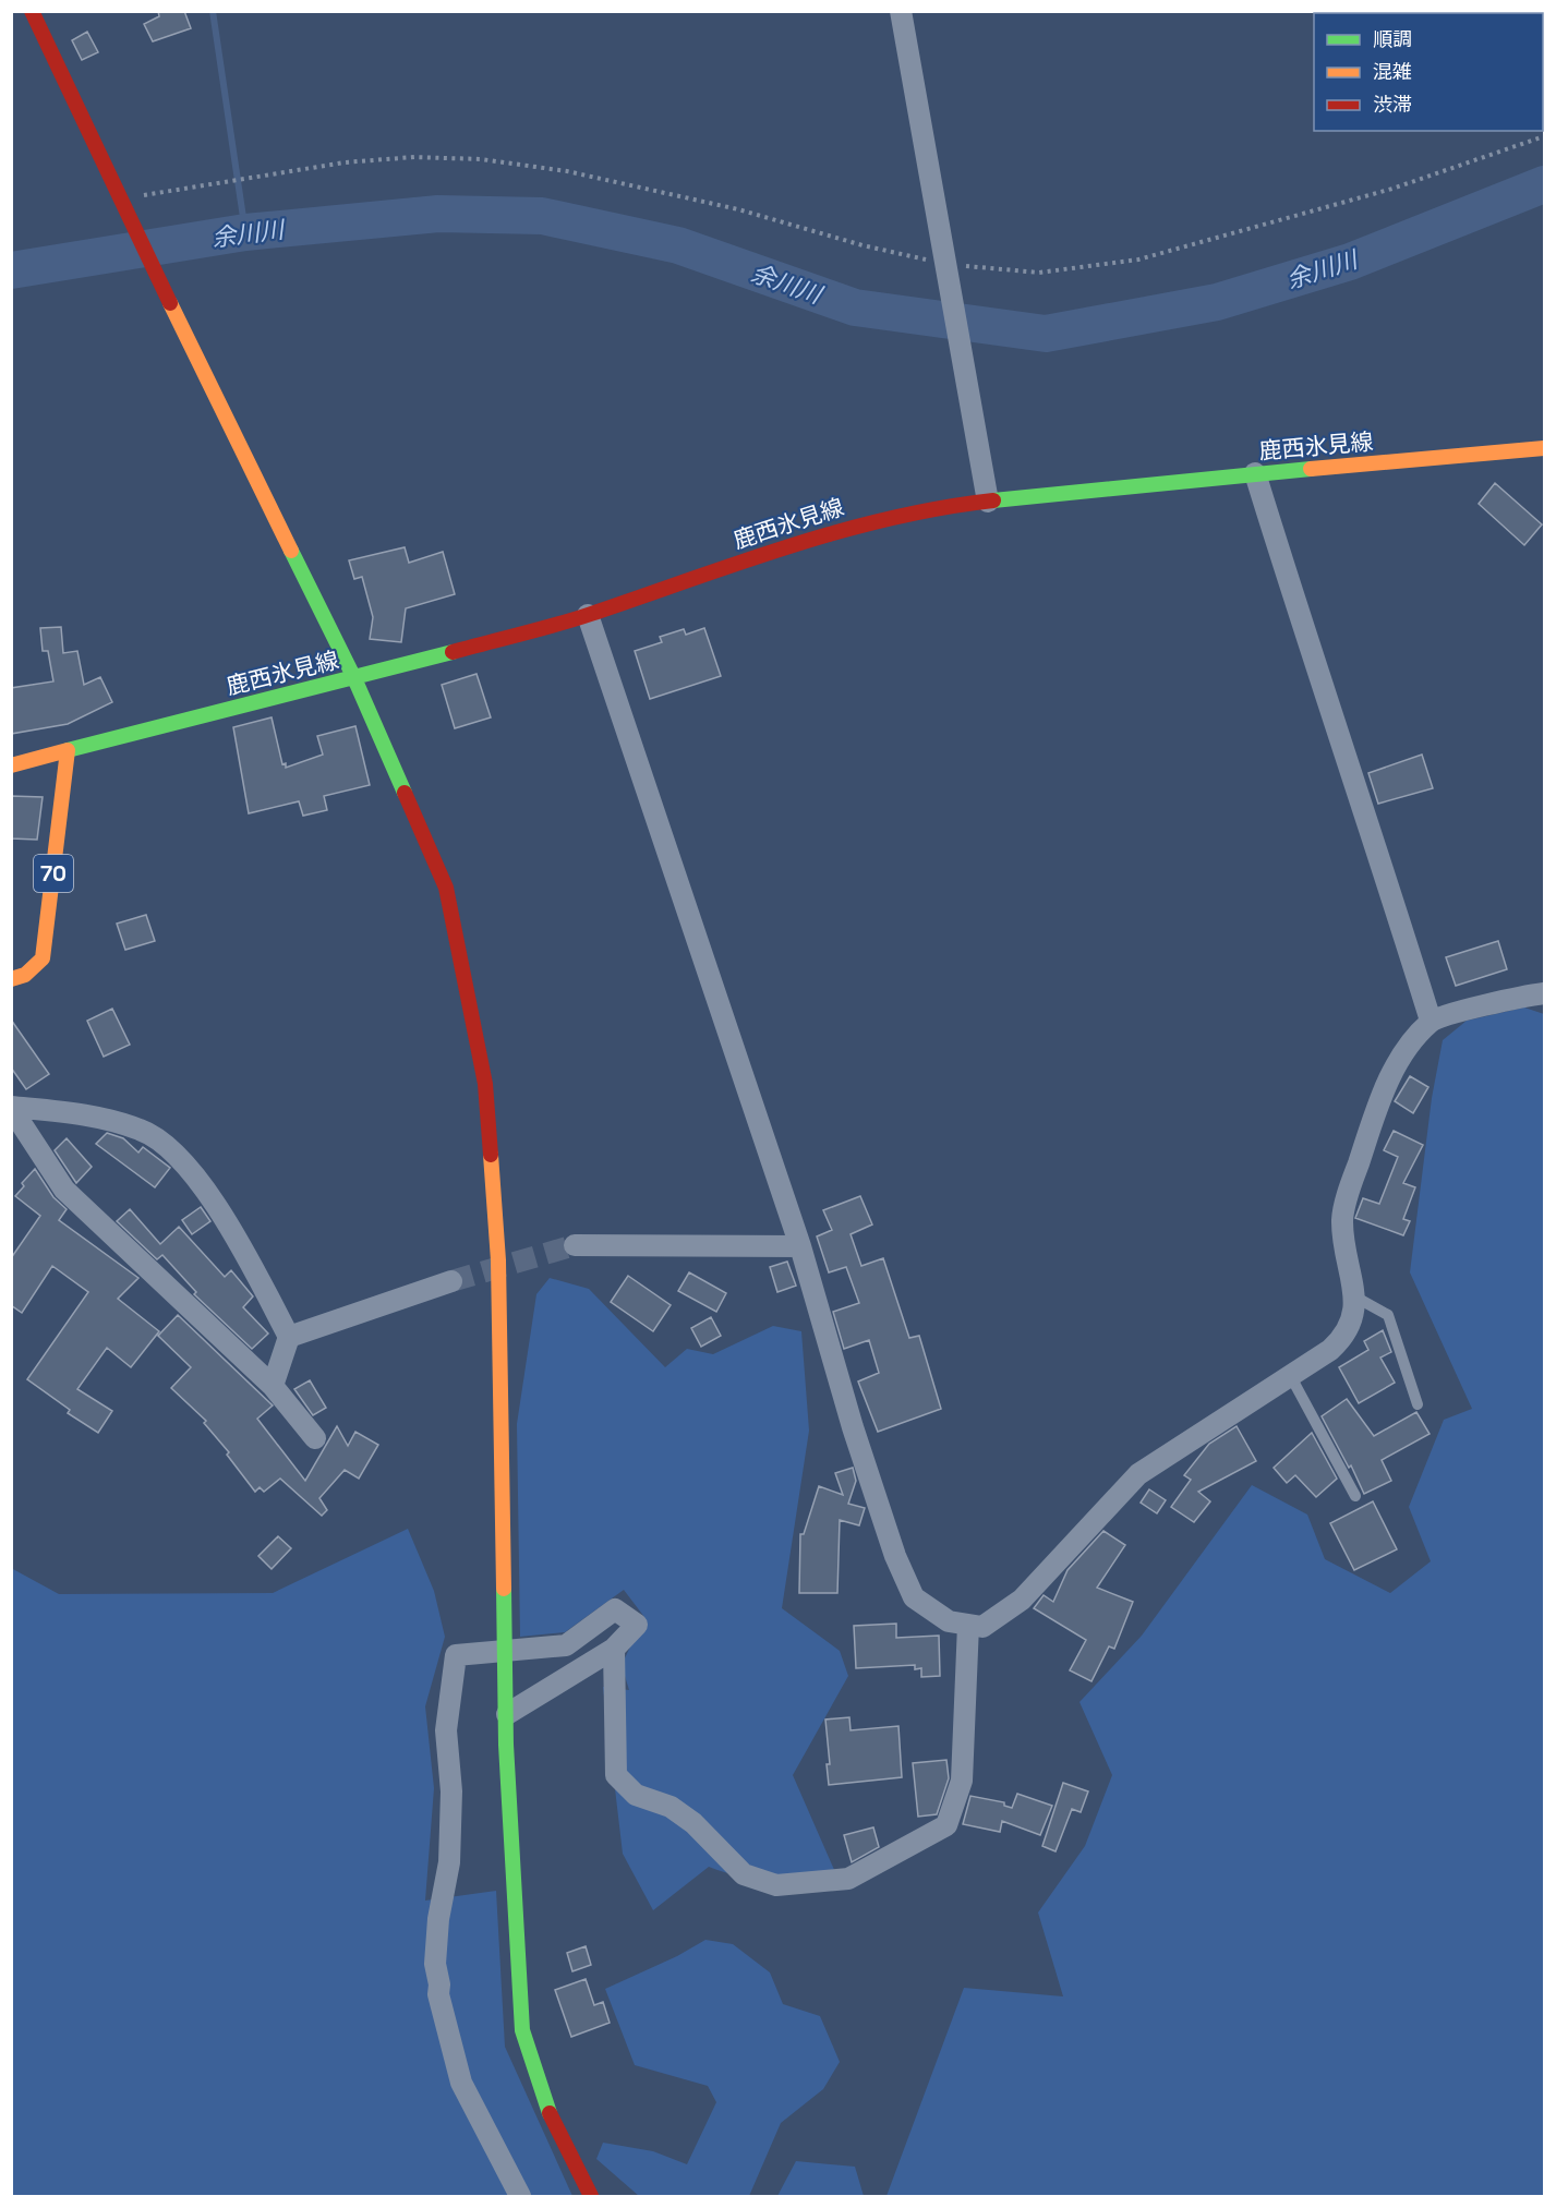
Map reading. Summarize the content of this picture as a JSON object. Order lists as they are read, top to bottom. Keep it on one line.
{"streets":{"street":["鹿西氷見線","70"]},"crossings":[["鹿西氷見線","70"]],"water":["余川川"],"legend":["順調","混雑","渋滞"]}
